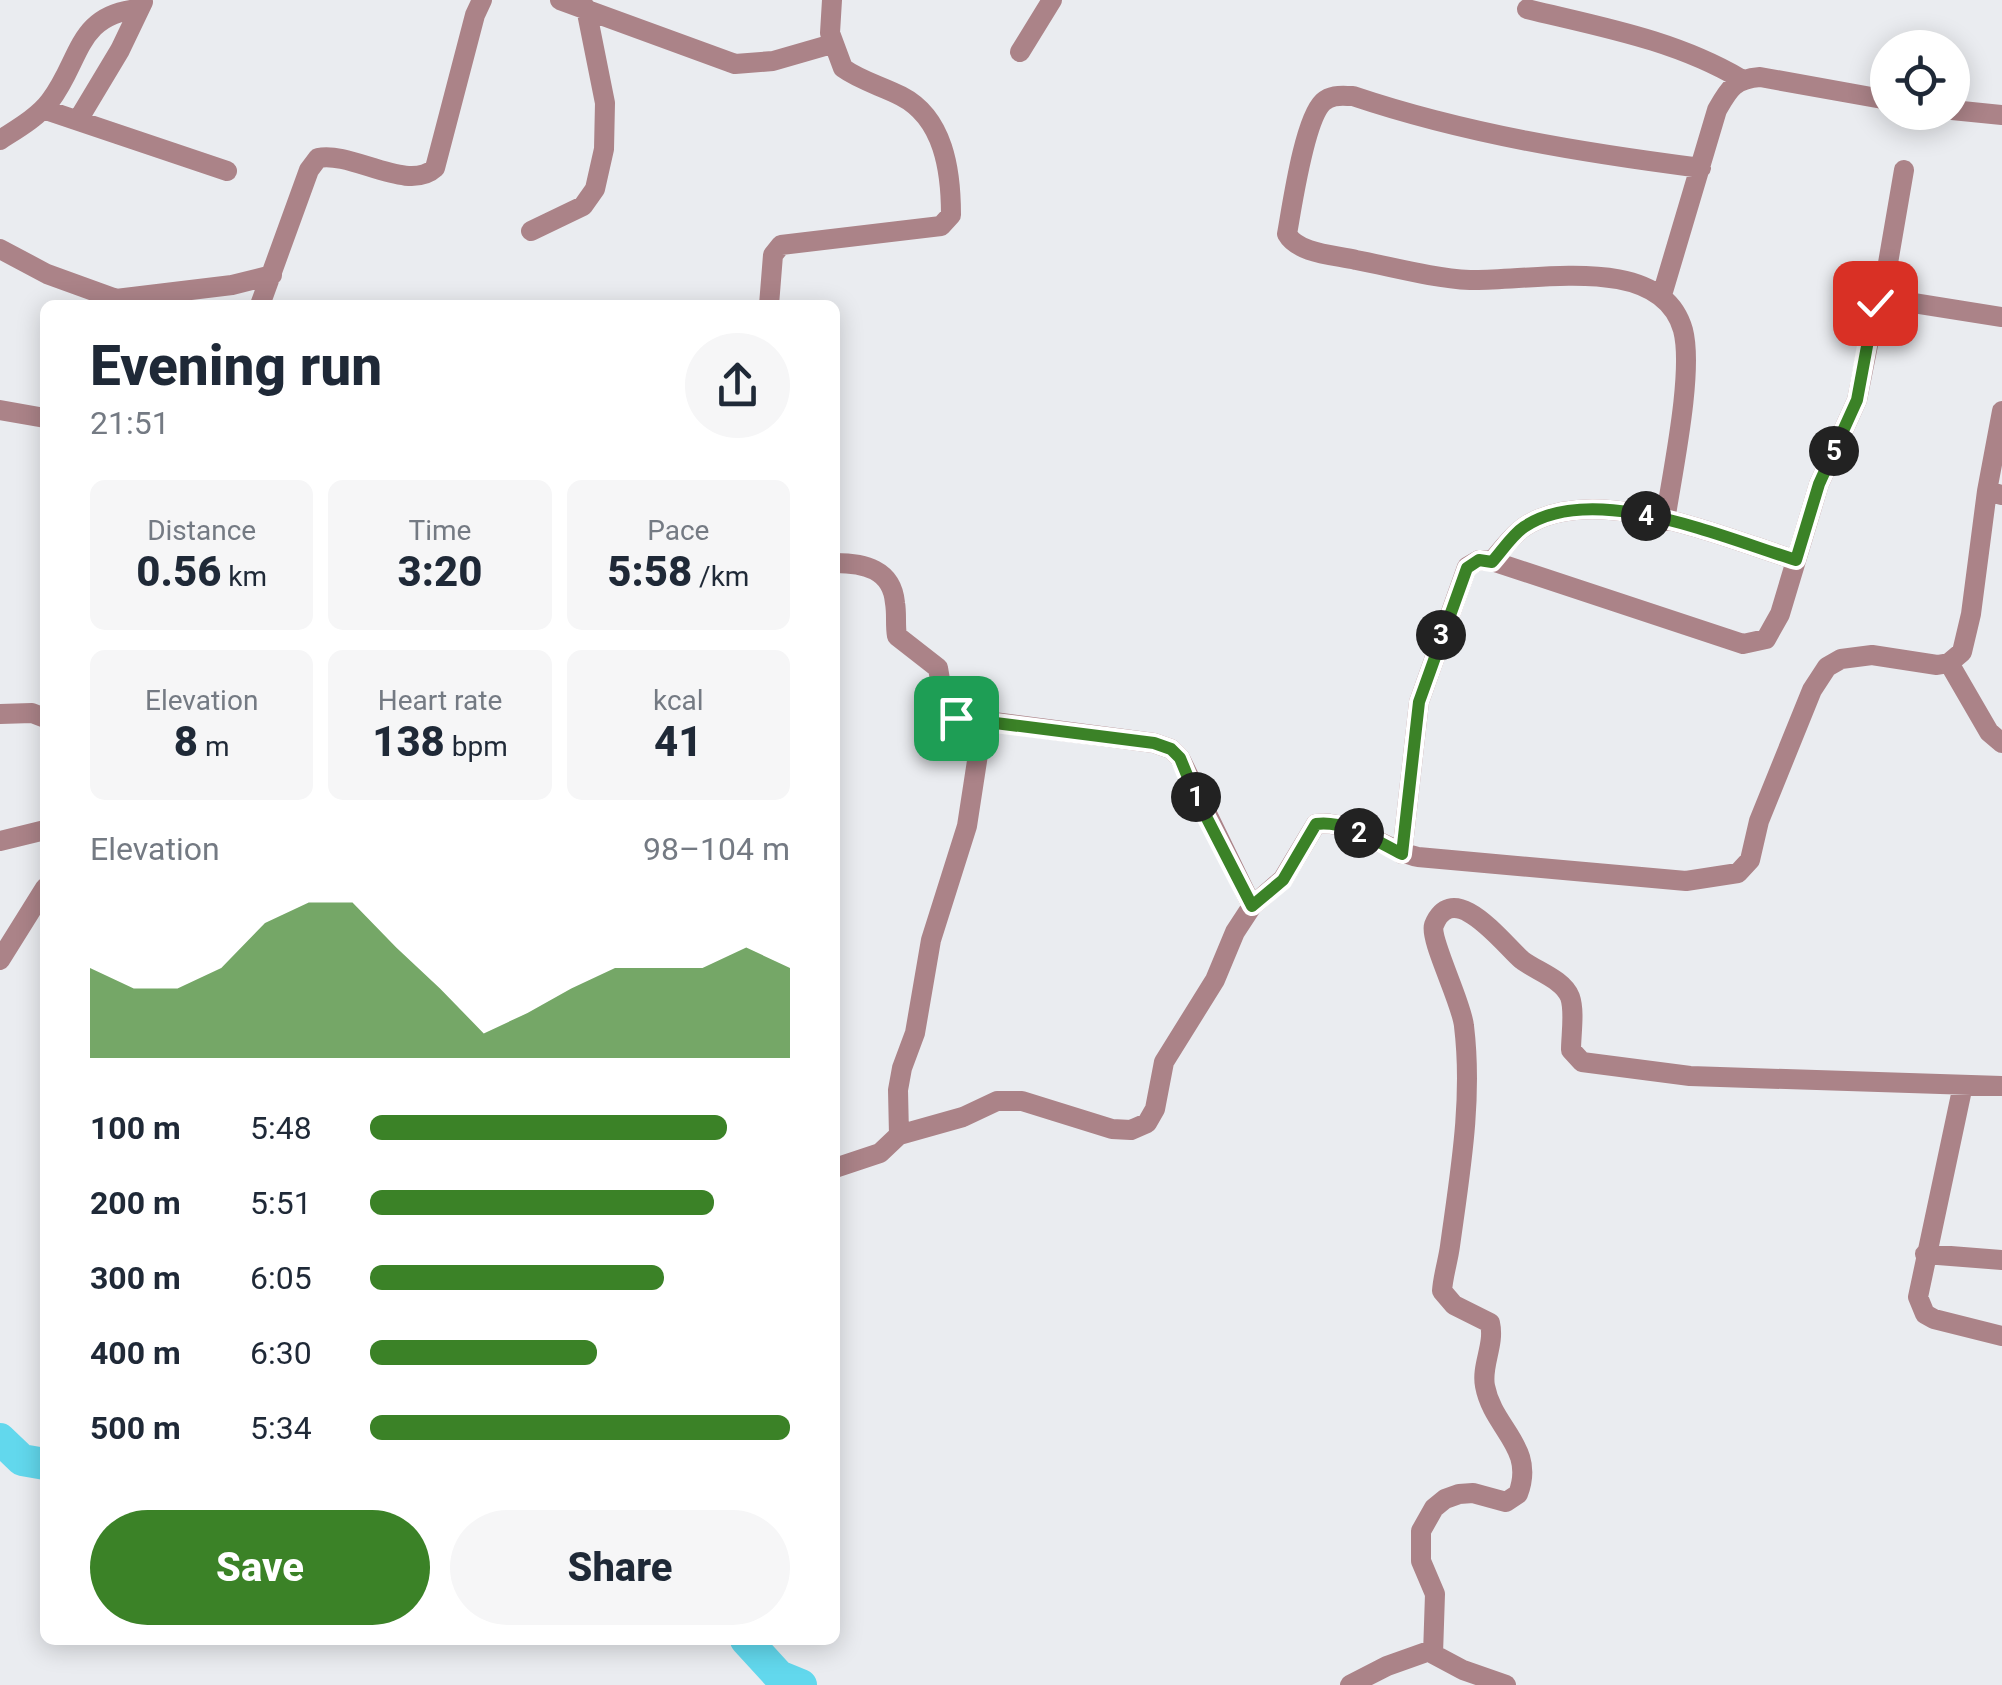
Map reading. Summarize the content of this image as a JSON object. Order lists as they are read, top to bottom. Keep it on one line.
{"page":{"heading":["Evening run","21:51"],"pins":["5","4","3","1","2"],"stats":[["Distance","0.56 km"],["Time","3:20"],["Pace","5:58 /km"],["Elevation","8 m"],["Heart rate","138 bpm"],["kcal","41"]],"chart":["Elevation","98–104 m"],"list":[{"name":"100 m","note":"5:48"},{"name":"200 m","note":"5:51"},{"name":"300 m","note":"6:05"},{"name":"400 m","note":"6:30"},{"name":"500 m","note":"5:34"}],"buttons":["Save","Share"]}}
